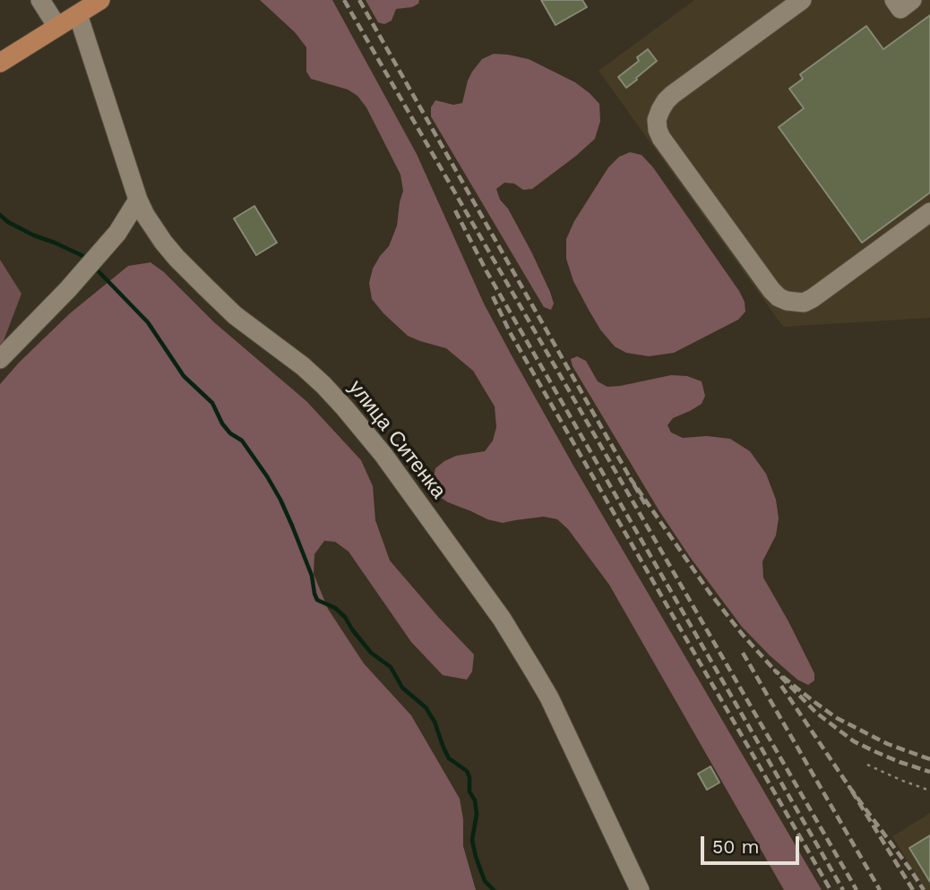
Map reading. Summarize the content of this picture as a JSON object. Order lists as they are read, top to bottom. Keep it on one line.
{"streets":{"street":["улица Ситенка"]},"scale_bar":"50 m"}
